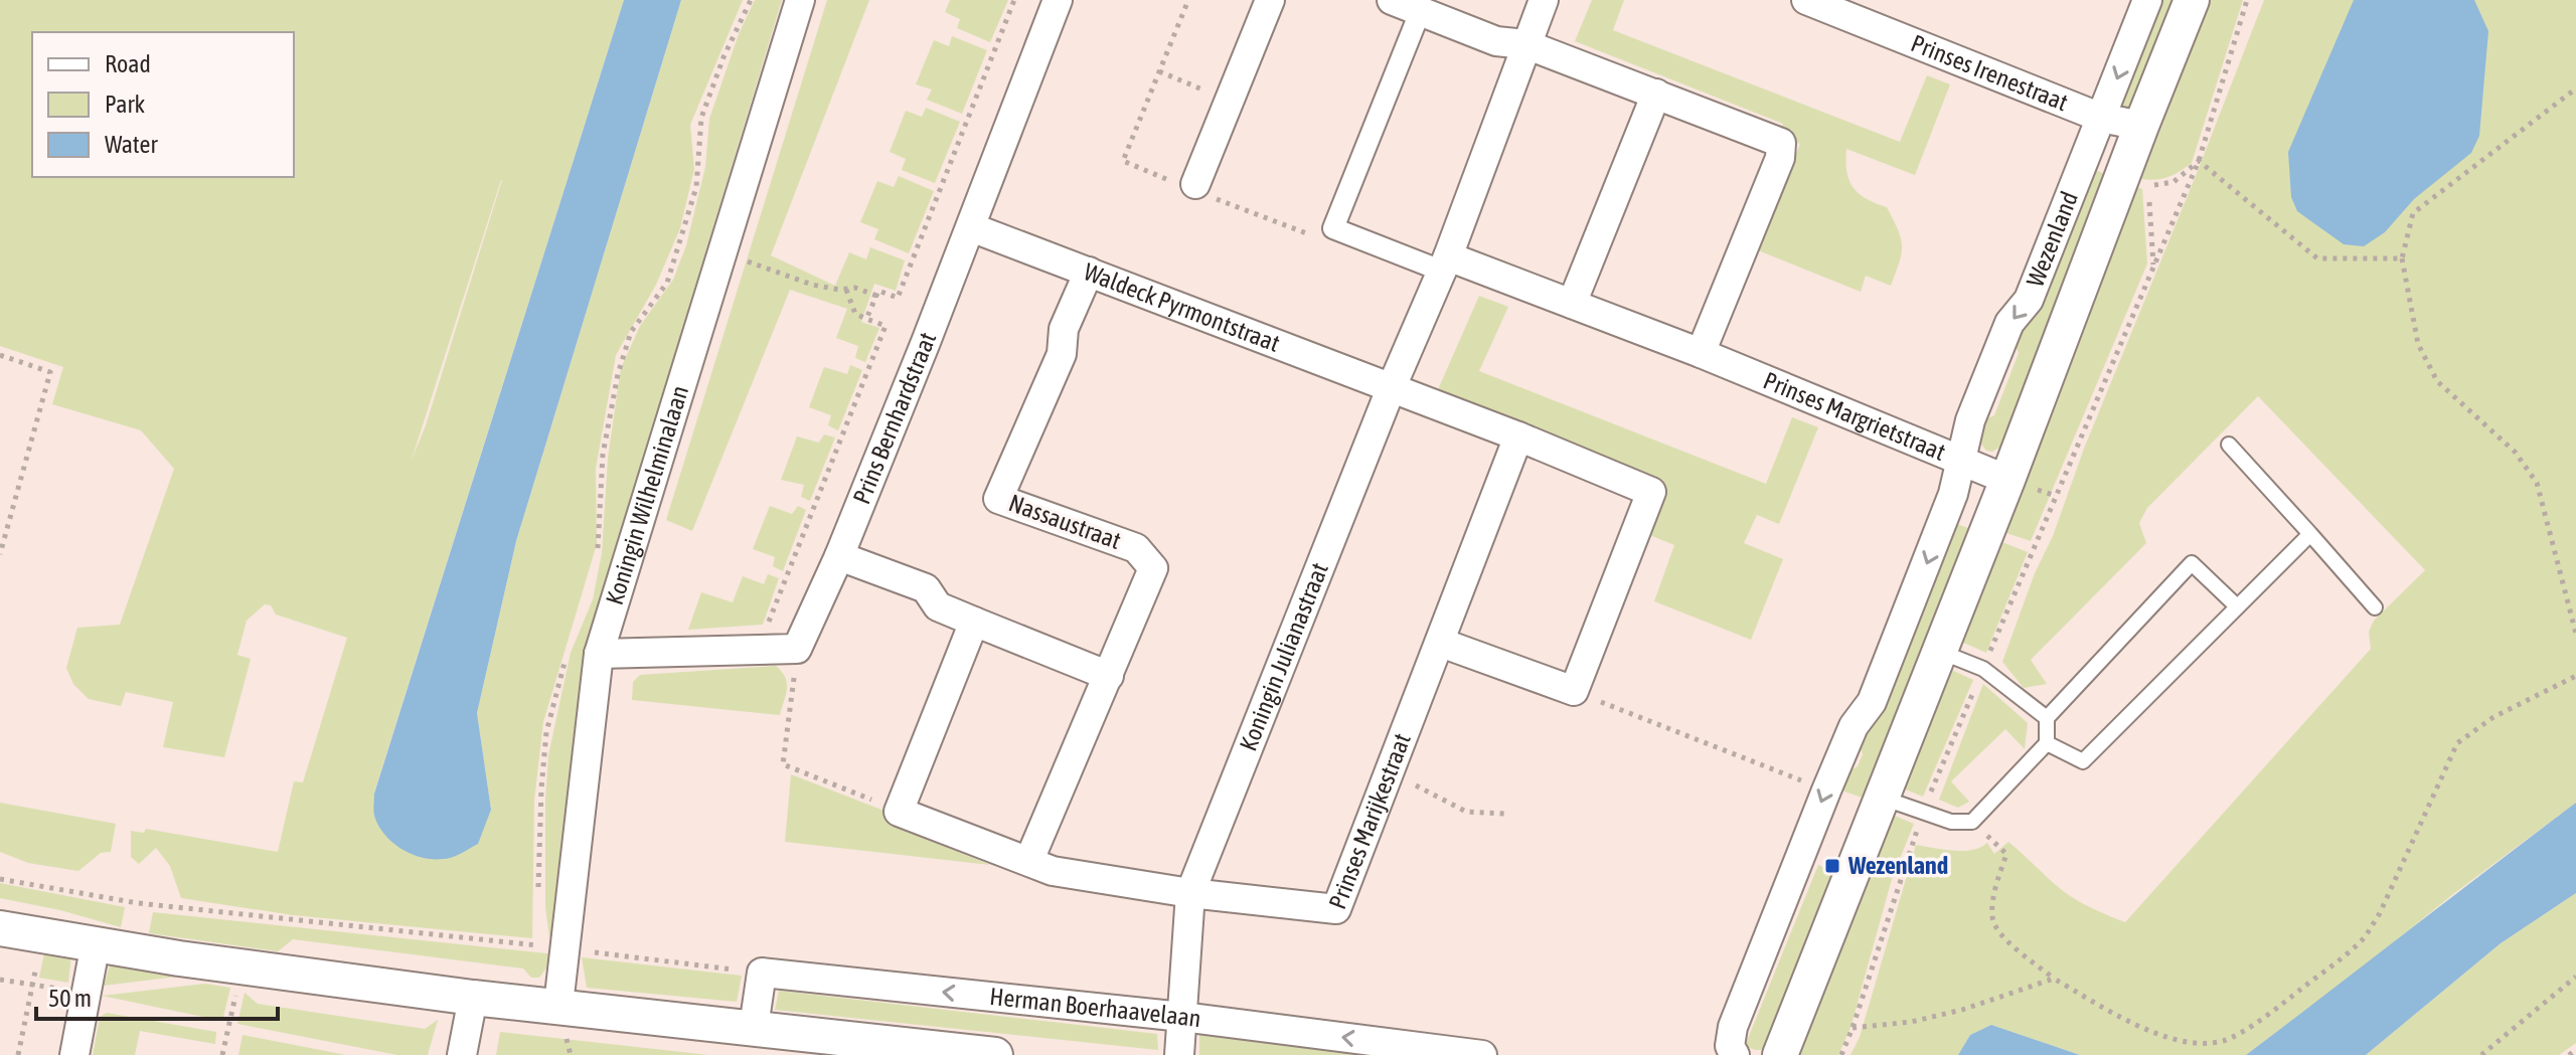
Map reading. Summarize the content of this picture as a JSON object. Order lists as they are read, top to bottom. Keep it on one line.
{"streets":{"street":["Prinses Irenestraat","Wezenland","Waldeck Pyrmontstraat","Prinses Margrietstraat","Prins Bernhardstraat","Koningin Wilhelminalaan","Nassaustraat","Koningin Julianastraat","Prinses Marijkestraat","Herman Boerhaavelaan"]},"crossings":[["Prinses Irenestraat","Wezenland"],["Wezenland","Prinses Margrietstraat"],["Waldeck Pyrmontstraat","Prins Bernhardstraat"],["Waldeck Pyrmontstraat","Nassaustraat"],["Waldeck Pyrmontstraat","Koningin Julianastraat"],["Prinses Margrietstraat","Koningin Julianastraat"],["Koningin Julianastraat","Prinses Marijkestraat"],["Koningin Julianastraat","Herman Boerhaavelaan"]],"places":{"transit":["Wezenland"]},"legend":["Road","Park","Water"],"scale_bar":"50 m"}
